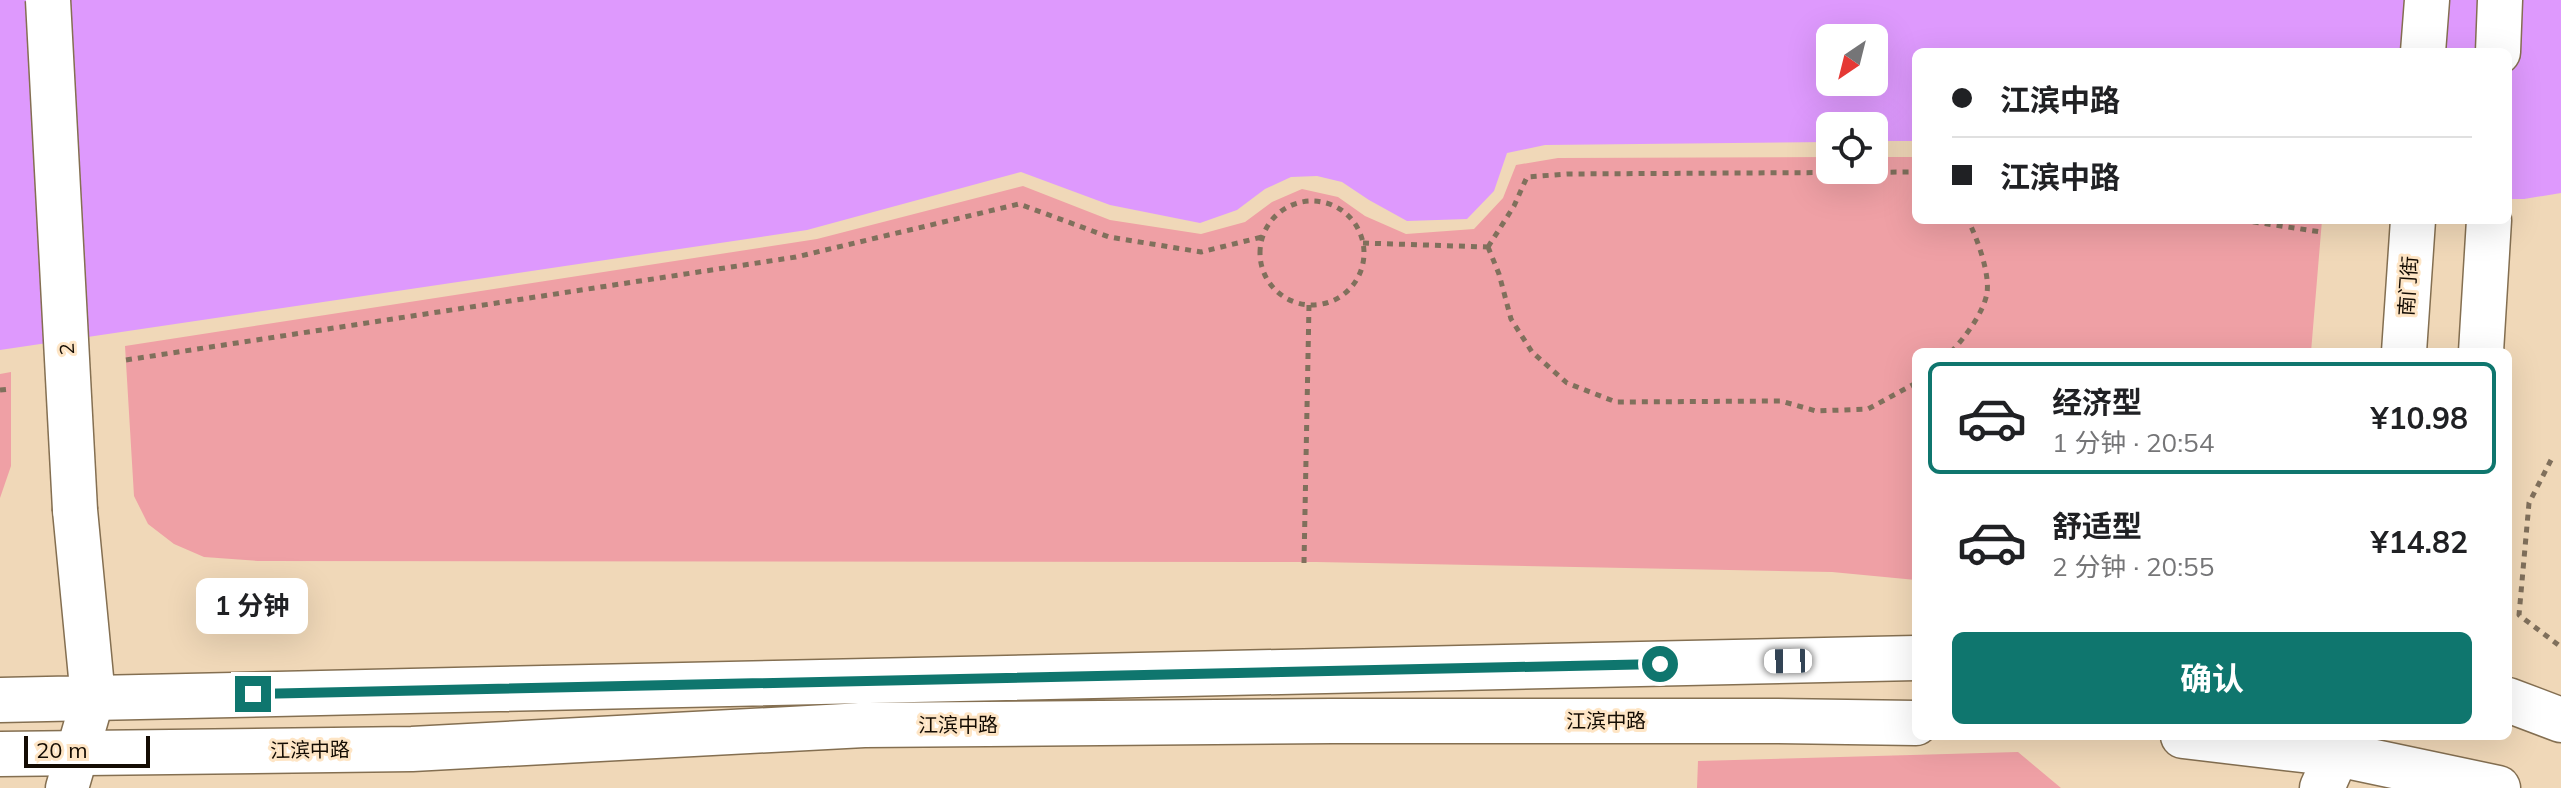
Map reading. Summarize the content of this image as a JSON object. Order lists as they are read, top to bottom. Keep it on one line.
{"streets":{"main road":["南门街","2","江滨中路"]},"scale_bar":"20 m","north":"bottom left","page":{"banner":["江滨中路","江滨中路"],"list":[{"name":"经济型","note":"1 分钟 · 20:54","value":"¥10.98"},{"name":"舒适型","note":"2 分钟 · 20:55","value":"¥14.82"}],"bubble":"1 分钟","buttons":"确认","scale":"20 m"}}
